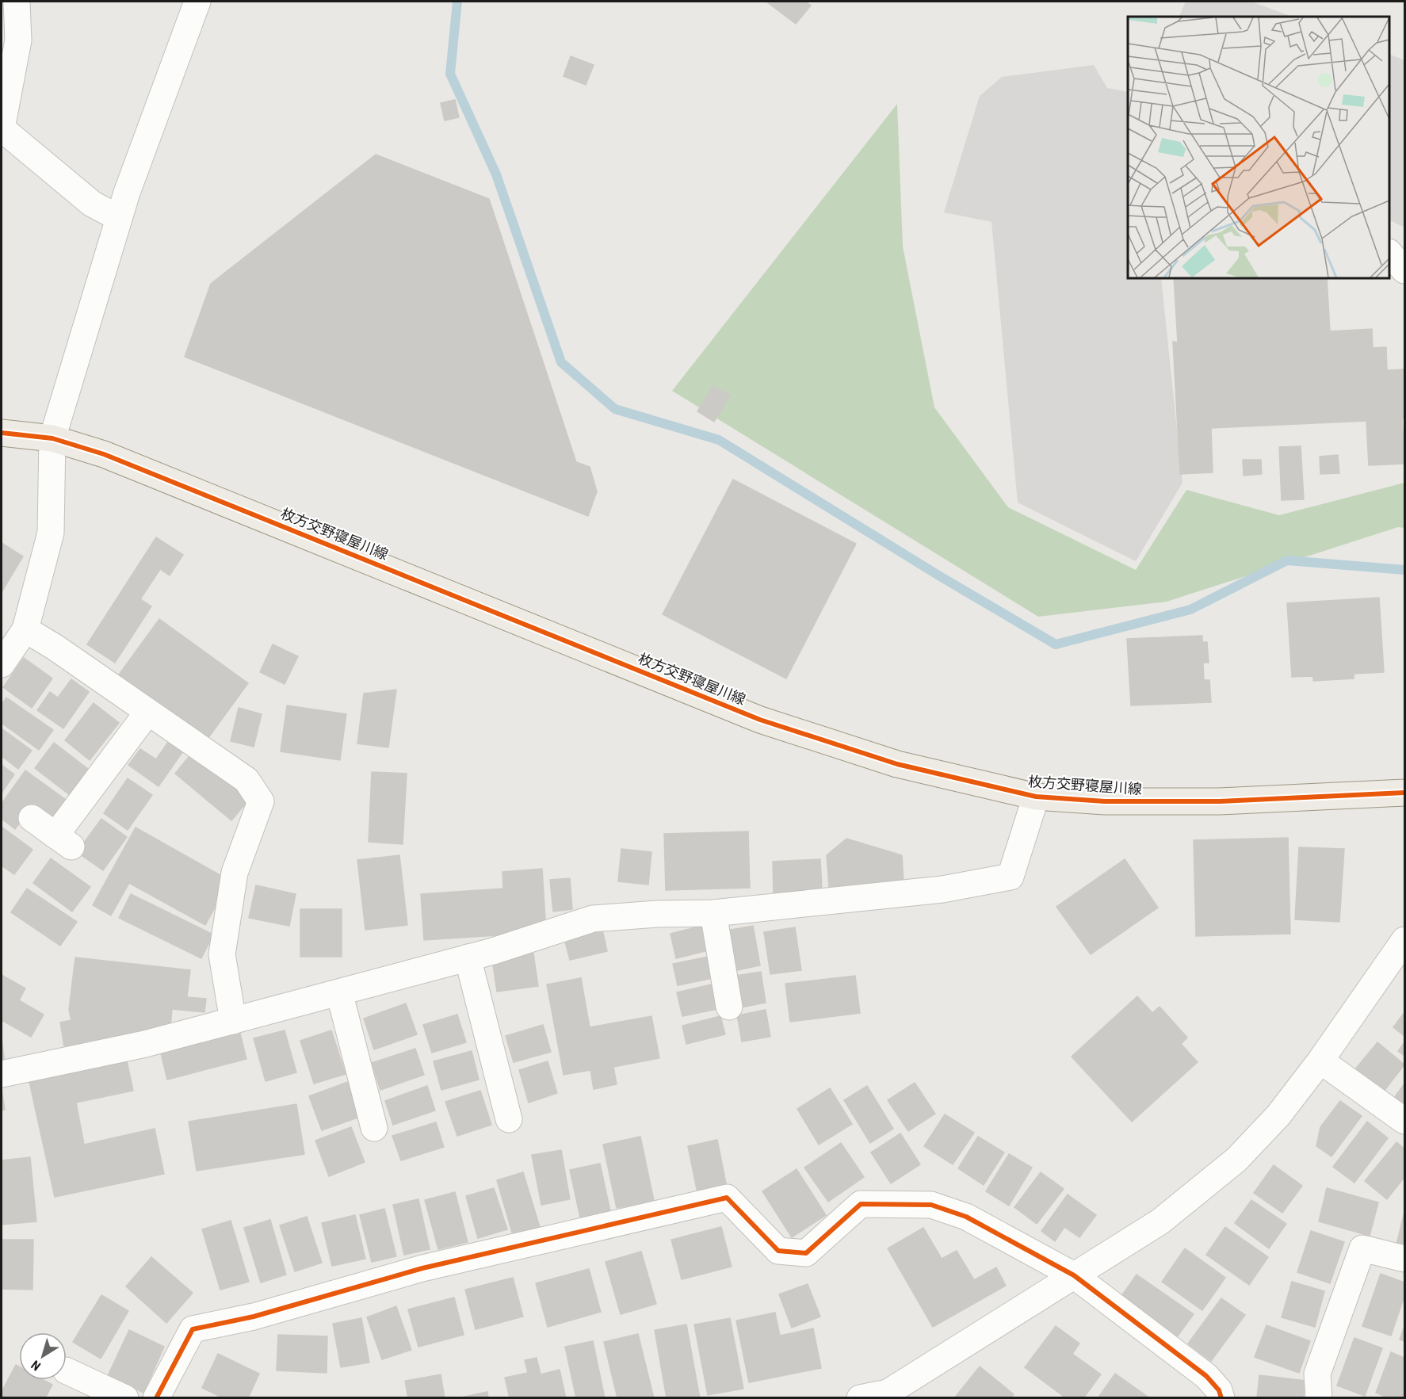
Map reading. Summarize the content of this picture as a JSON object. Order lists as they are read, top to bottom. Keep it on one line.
{"streets":{"main road":["枚方交野寝屋川線"]},"north":"bottom left"}
